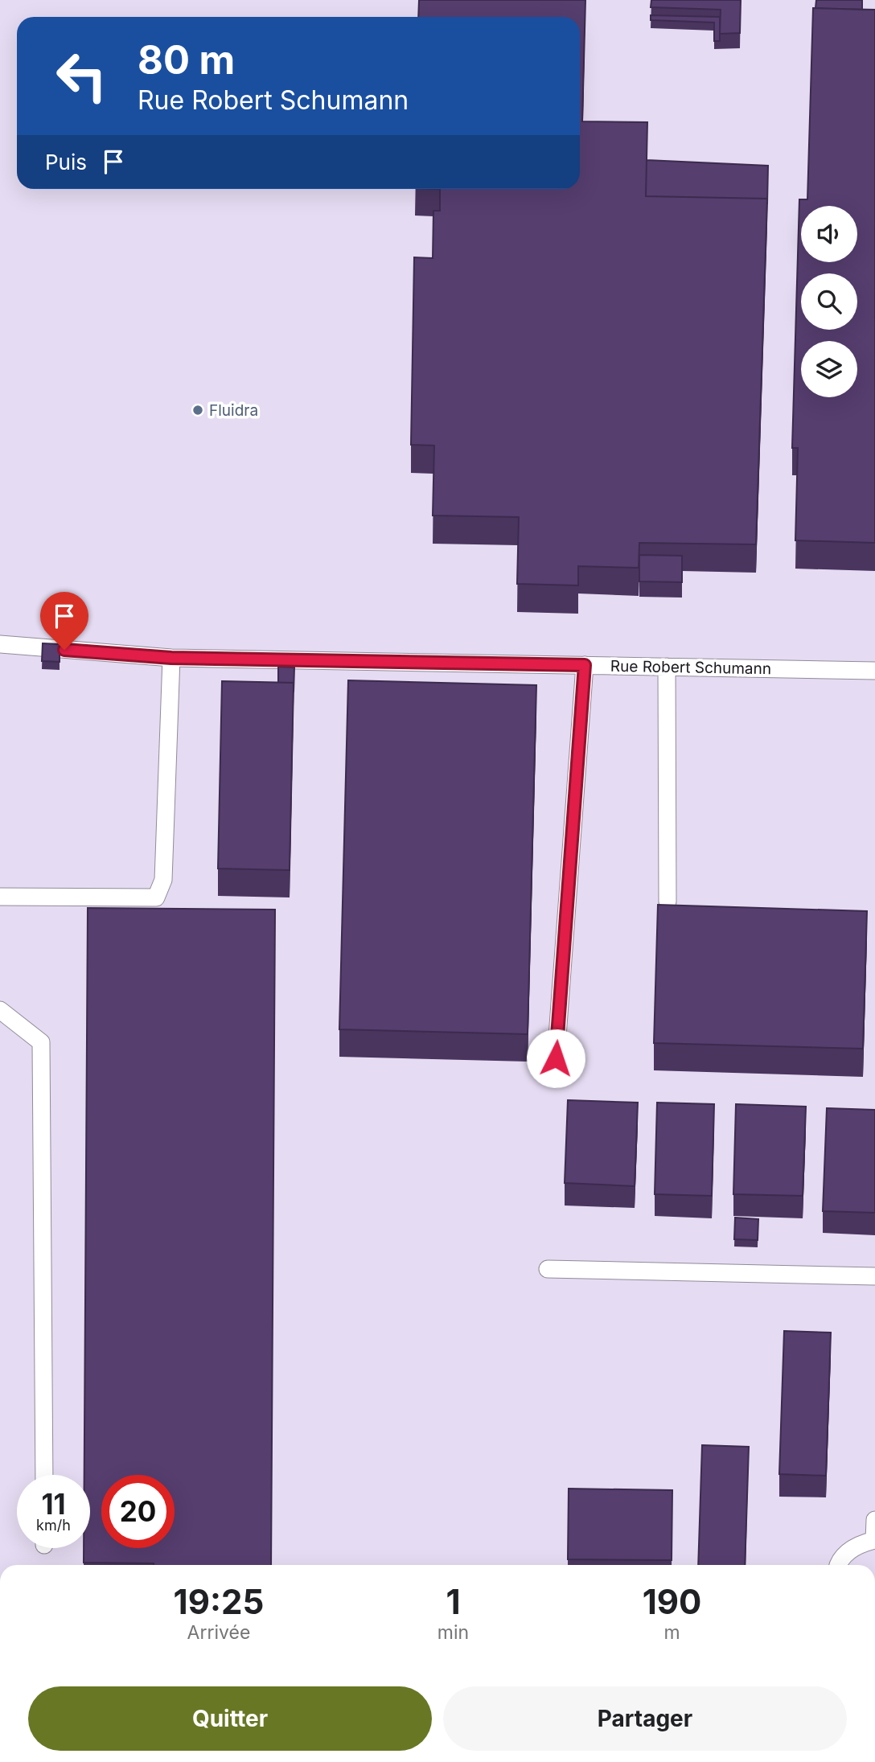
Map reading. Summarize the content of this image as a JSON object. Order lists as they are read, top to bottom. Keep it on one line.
{"streets":{"lane":["Rue Robert Schumann"]},"places":["Fluidra"],"page":{"turn":["80 m","Rue Robert Schumann"],"then":"Puis","speed":"11 km/h","limit":"20","eta":["19:25","Arrivée","1","min","190","m"],"buttons":["Quitter","Partager"]}}
